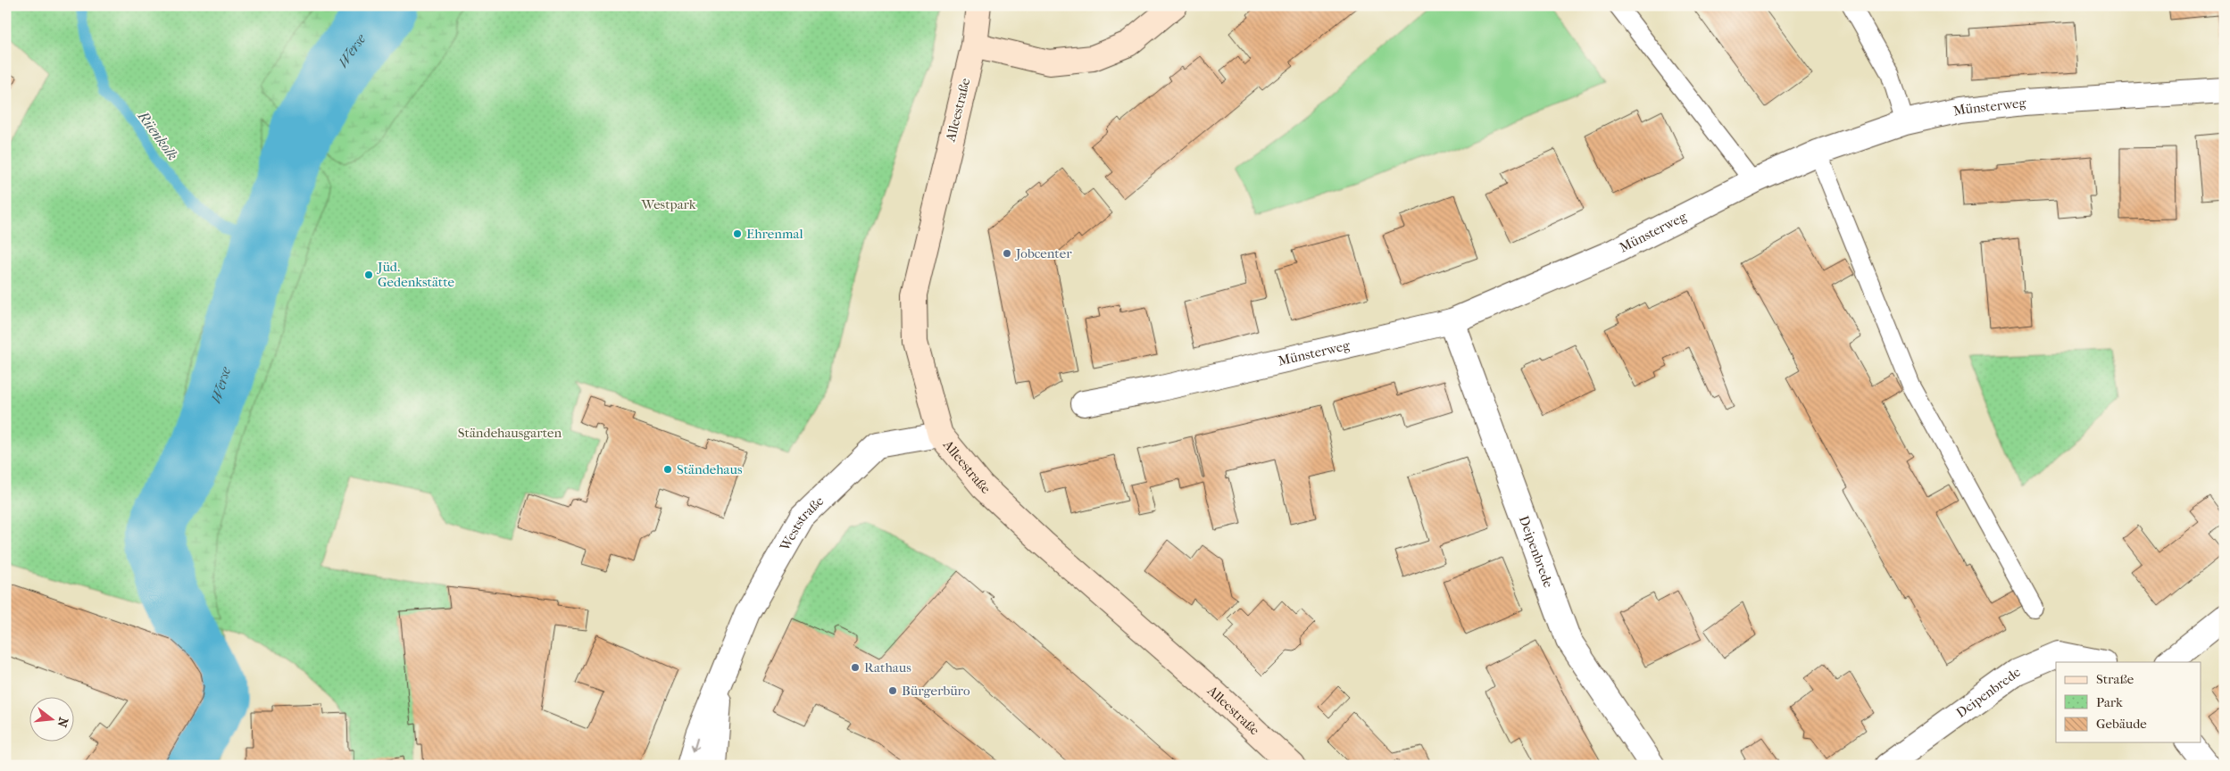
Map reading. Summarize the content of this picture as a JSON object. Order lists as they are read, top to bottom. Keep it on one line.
{"streets":{"main road":["Alleestraße"],"street":["Münsterweg","Weststraße","Deipenbrede"]},"crossings":[["Münsterweg","Deipenbrede"],["Alleestraße","Weststraße"]],"water":["Werse","Rüenkolk"],"parks":["Westpark","Ständehausgarten"],"places":["Ehrenmal","Jobcenter","Jüd. Gedenkstätte","Ständehaus","Rathaus","Bürgerbüro"],"legend":["Straße","Park","Gebäude"],"north":"right"}
